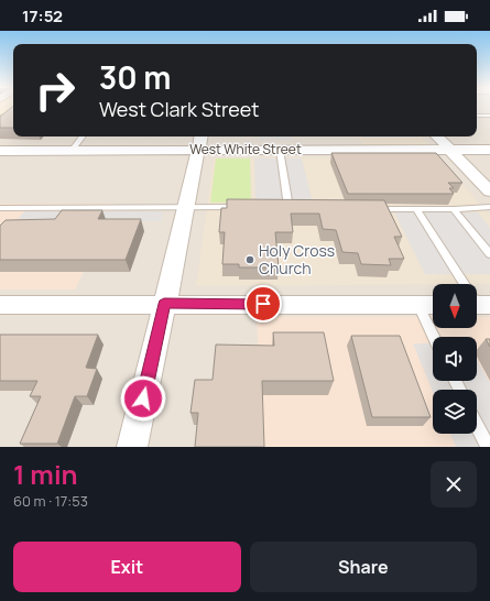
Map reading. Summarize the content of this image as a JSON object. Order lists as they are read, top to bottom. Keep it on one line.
{"streets":{"street":["West White Street"]},"places":["Holy Cross Church"],"north":"bottom","page":{"status":"17:52","turn":["30 m","West Clark Street"],"heading":["1 min","60 m · 17:53"],"buttons":["Exit","Share"]}}
